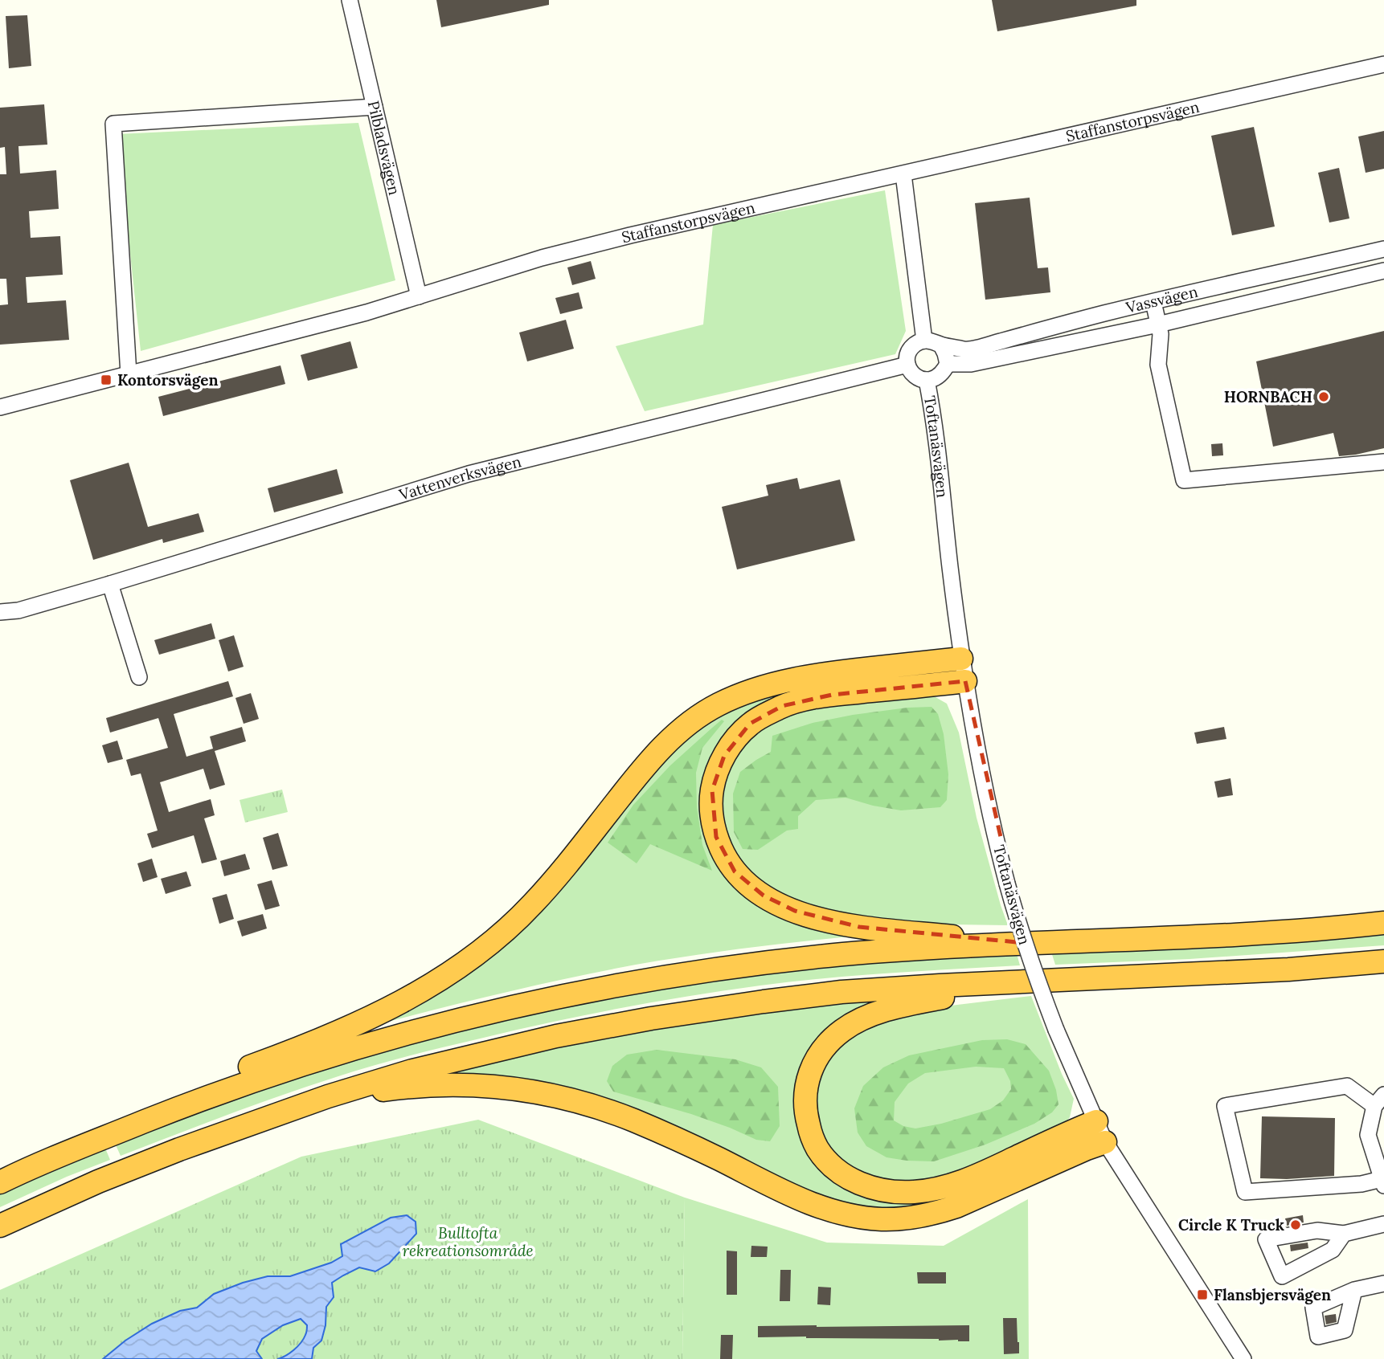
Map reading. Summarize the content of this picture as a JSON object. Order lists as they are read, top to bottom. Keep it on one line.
{"streets":{"street":["Staffanstorpsvägen","Pilbladsvägen","Vassvägen","Toftanäsvägen","Vattenverksvägen"]},"crossings":[["Staffanstorpsvägen","Pilbladsvägen"],["Vassvägen","Toftanäsvägen"],["Vassvägen","Vattenverksvägen"],["Toftanäsvägen","Vattenverksvägen"]],"parks":["Bulltofta rekreationsområde"],"places":{"transit":["Kontorsvägen","Flansbjersvägen"],"other":["HORNBACH","Circle K Truck"]}}
